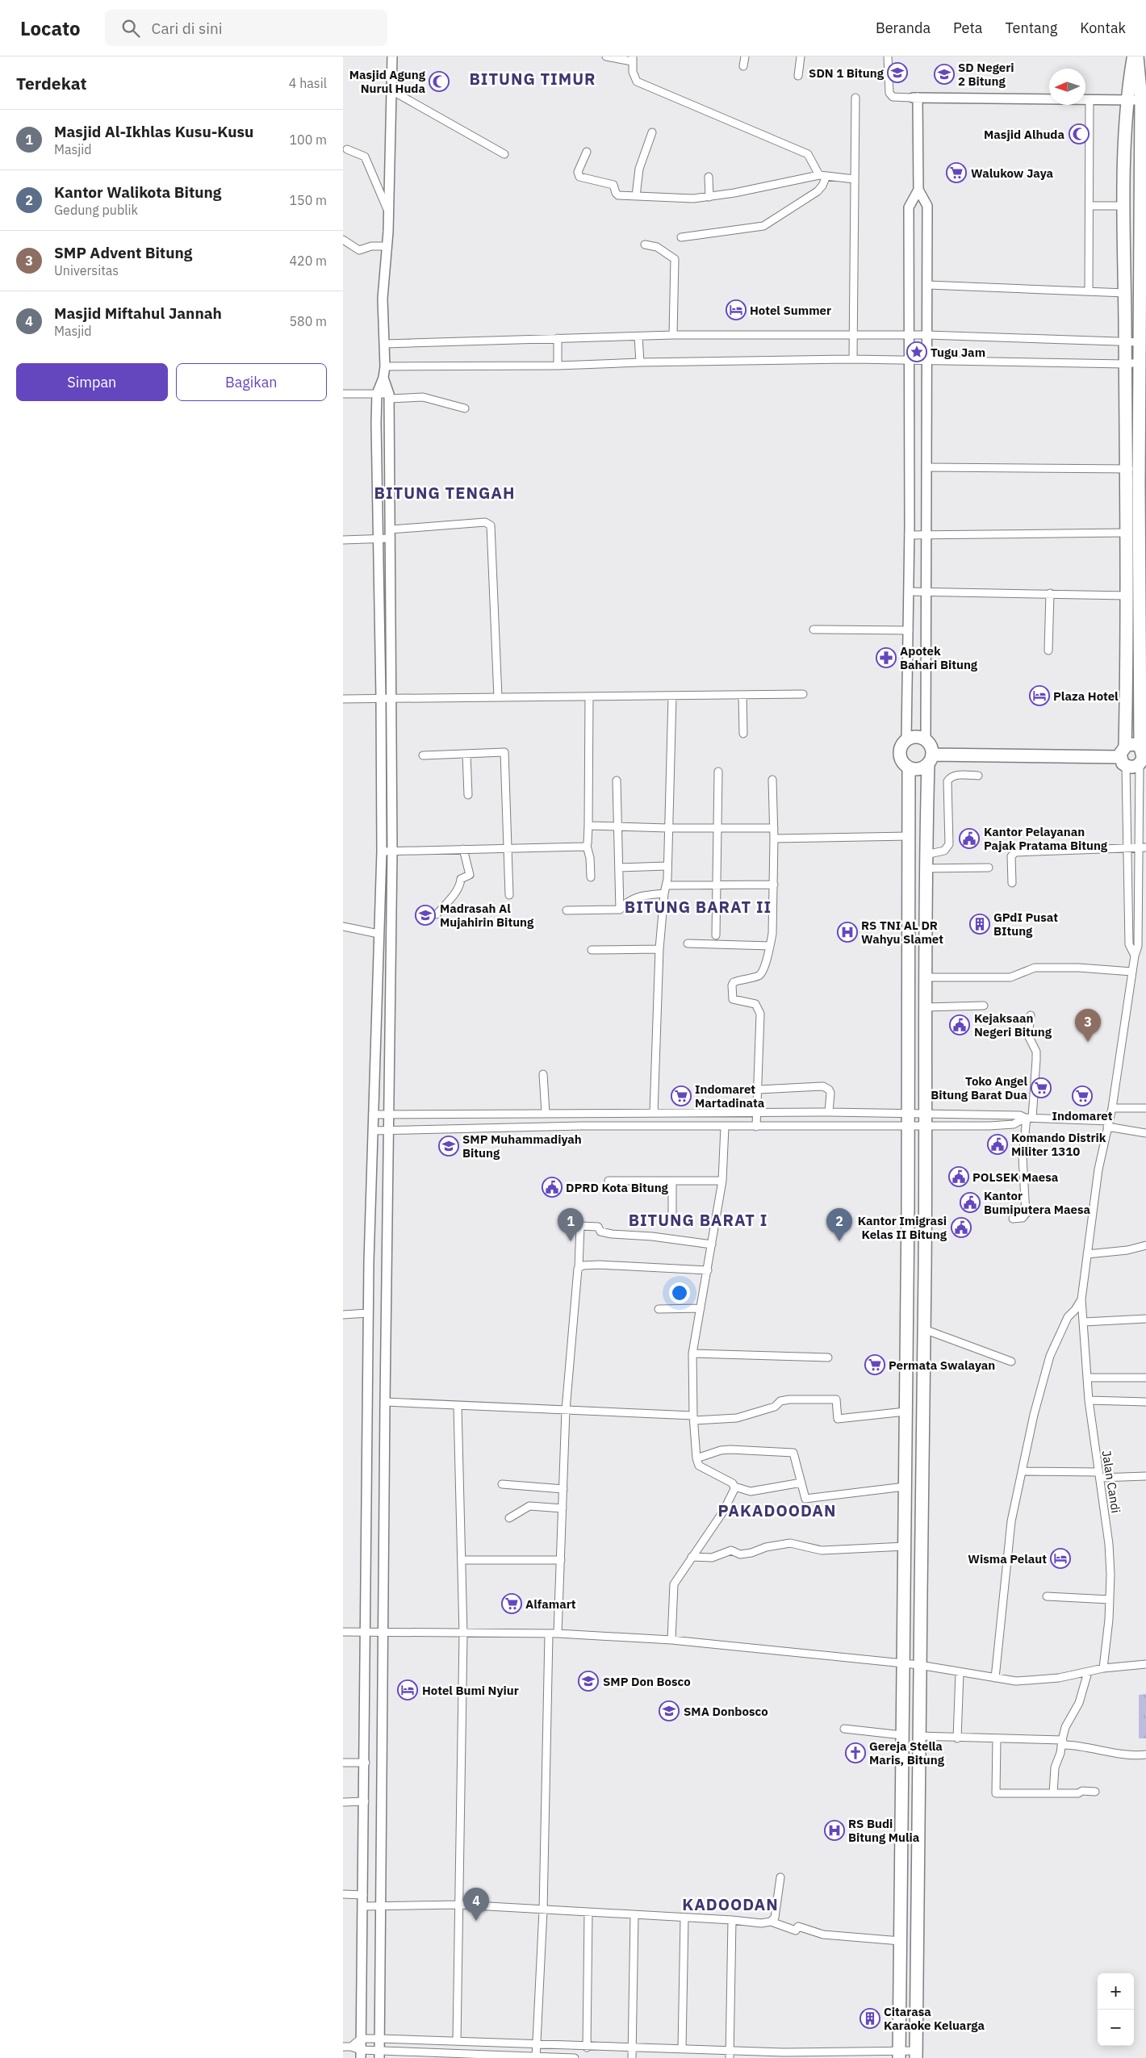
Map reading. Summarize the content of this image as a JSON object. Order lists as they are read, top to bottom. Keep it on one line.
{"streets":{"street":["Jalan Candi"]},"districts":["BITUNG TIMUR","BITUNG TENGAH","BITUNG BARAT II","BITUNG BARAT I","PAKADOODAN","KADOODAN"],"places":{"school or university":["SDN 1 Bitung","SD Negeri 2 Bitung","Madrasah Al Mujahirin Bitung","SMP Muhammadiyah Bitung","SMP Don Bosco","SMA Donbosco"],"mosque":["Masjid Agung Nurul Huda","Masjid Alhuda"],"supermarket":["Walukow Jaya","Toko Angel Bitung Barat Dua","Indomaret Martadinata","Indomaret","Permata Swalayan","Alfamart"],"hotel":["Hotel Summer","Plaza Hotel","Wisma Pelaut","Hotel Bumi Nyiur"],"place":["Tugu Jam"],"pharmacy":["Apotek Bahari Bitung"],"public building":["Kantor Pelayanan Pajak Pratama Bitung","Kejaksaan Negeri Bitung","Komando Distrik Militer 1310","POLSEK Maesa","DPRD Kota Bitung","Kantor Bumiputera Maesa","Kantor Imigrasi Kelas II Bitung"],"building":["GPdI Pusat BItung","Citarasa Karaoke Keluarga"],"hospital":["RS TNI AL DR Wahyu Slamet","RS Budi Bitung Mulia"],"church":["Gereja Stella Maris, Bitung"]},"north":"left","page":{"header":"Locato","search":"Cari di sini","nav":["Beranda","Peta","Tentang","Kontak"],"heading":["Terdekat","4 hasil"],"list":[{"mark":"1","name":"Masjid Al-Ikhlas Kusu-Kusu","note":"Masjid","value":"100 m"},{"mark":"2","name":"Kantor Walikota Bitung","note":"Gedung publik","value":"150 m"},{"mark":"3","name":"SMP Advent Bitung","note":"Universitas","value":"420 m"},{"mark":"4","name":"Masjid Miftahul Jannah","note":"Masjid","value":"580 m"}],"buttons":["Simpan","Bagikan"],"pins":["3","1","2","4"],"map_buttons":["+","−"]}}
